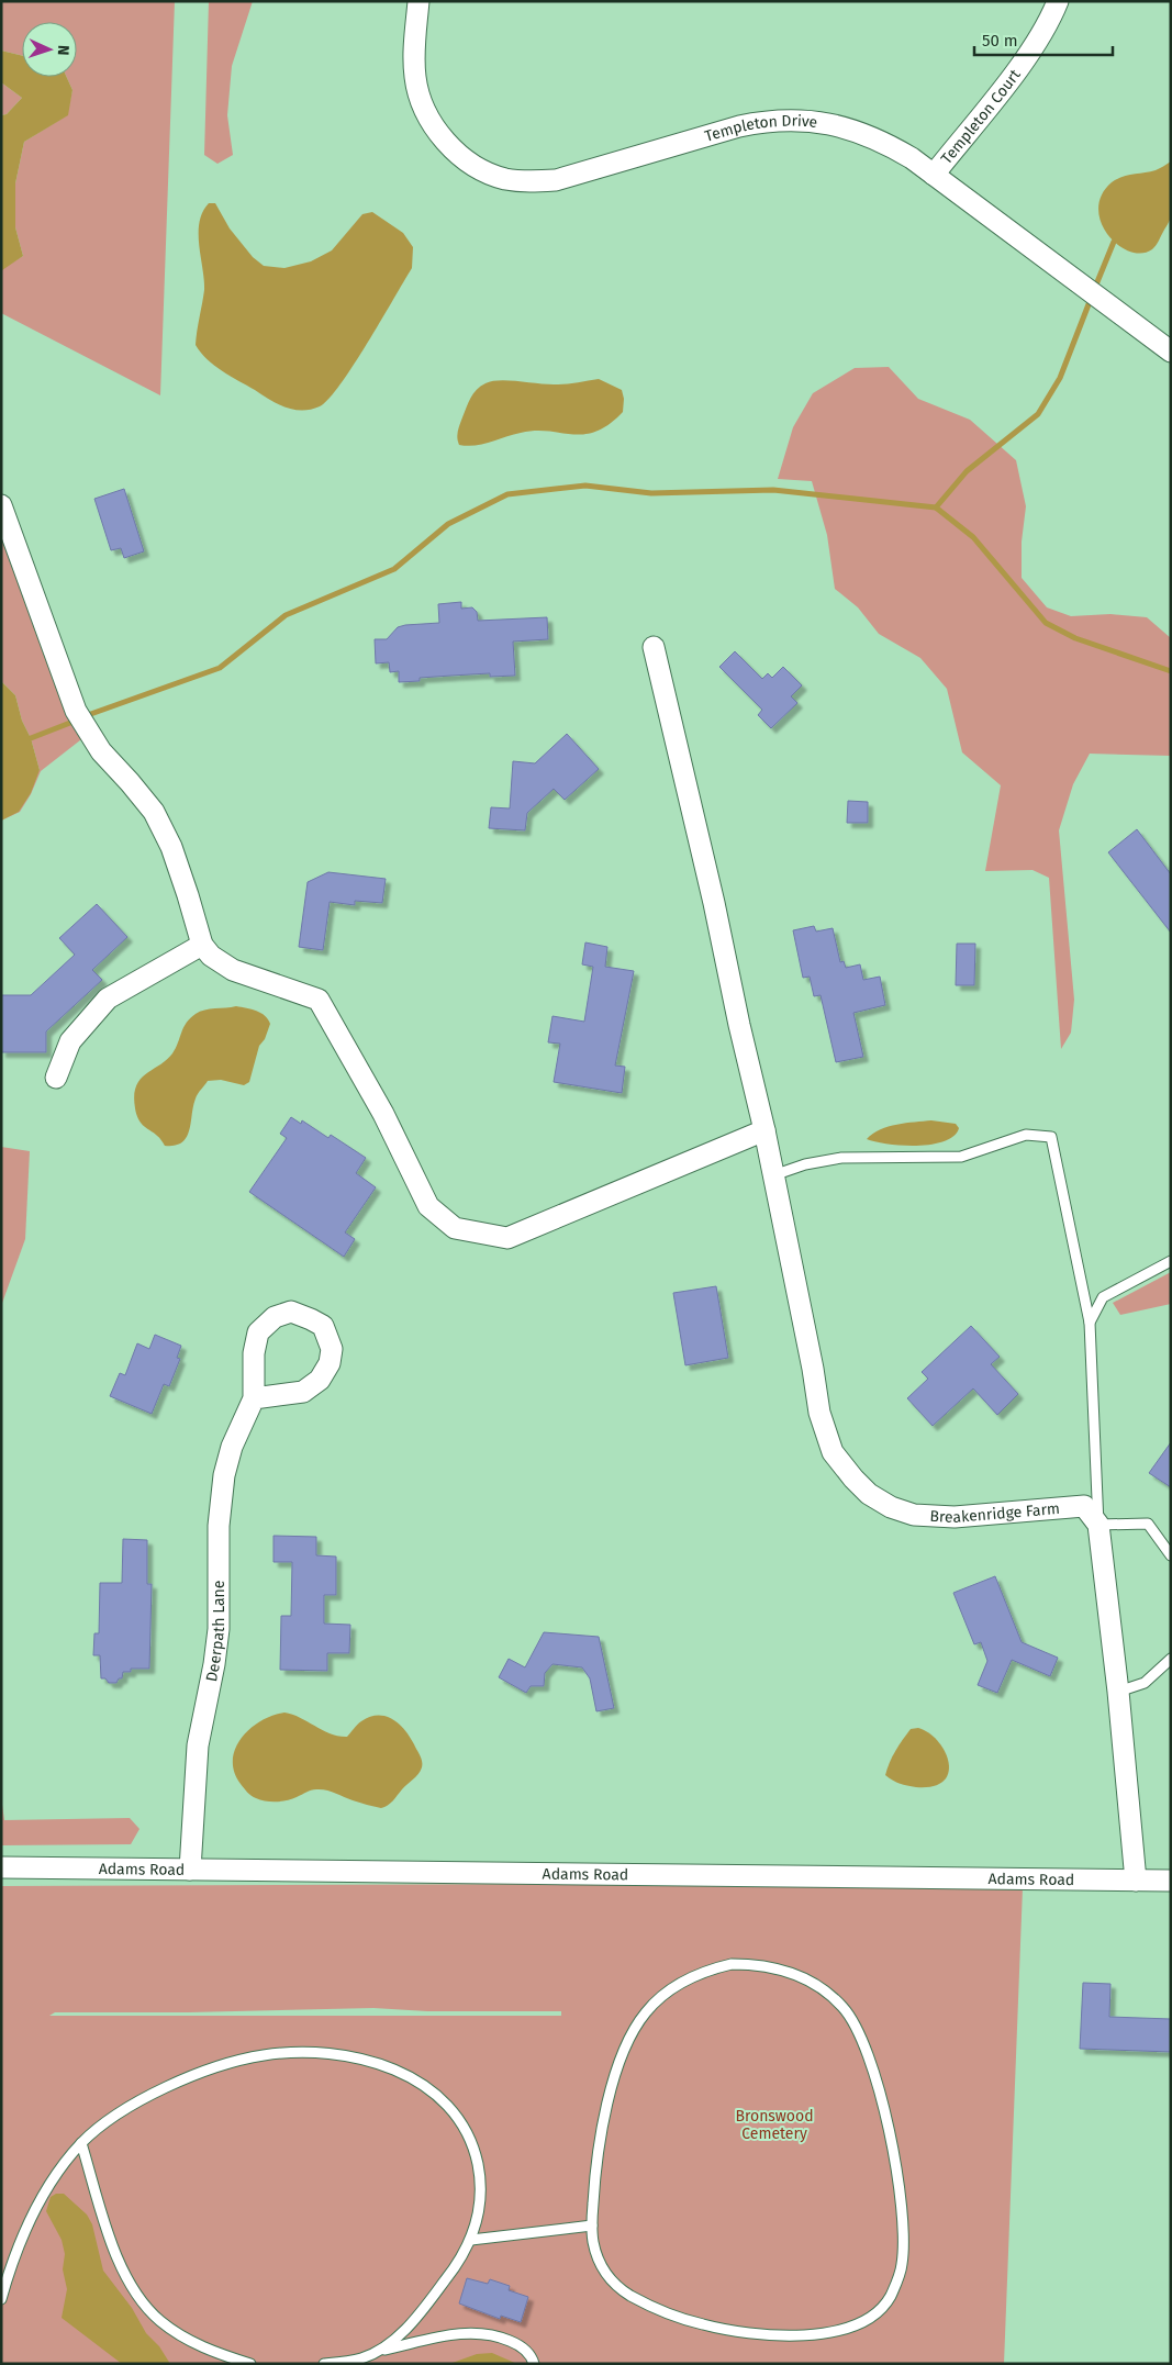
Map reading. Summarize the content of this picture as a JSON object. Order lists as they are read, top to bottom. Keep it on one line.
{"streets":{"street":["Templeton Court","Templeton Drive","Breakenridge Farm","Deerpath Lane","Adams Road"]},"crossings":[["Templeton Court","Templeton Drive"],["Deerpath Lane","Adams Road"]],"parks":["Bronswood Cemetery"],"scale_bar":"50 m","north":"right"}
